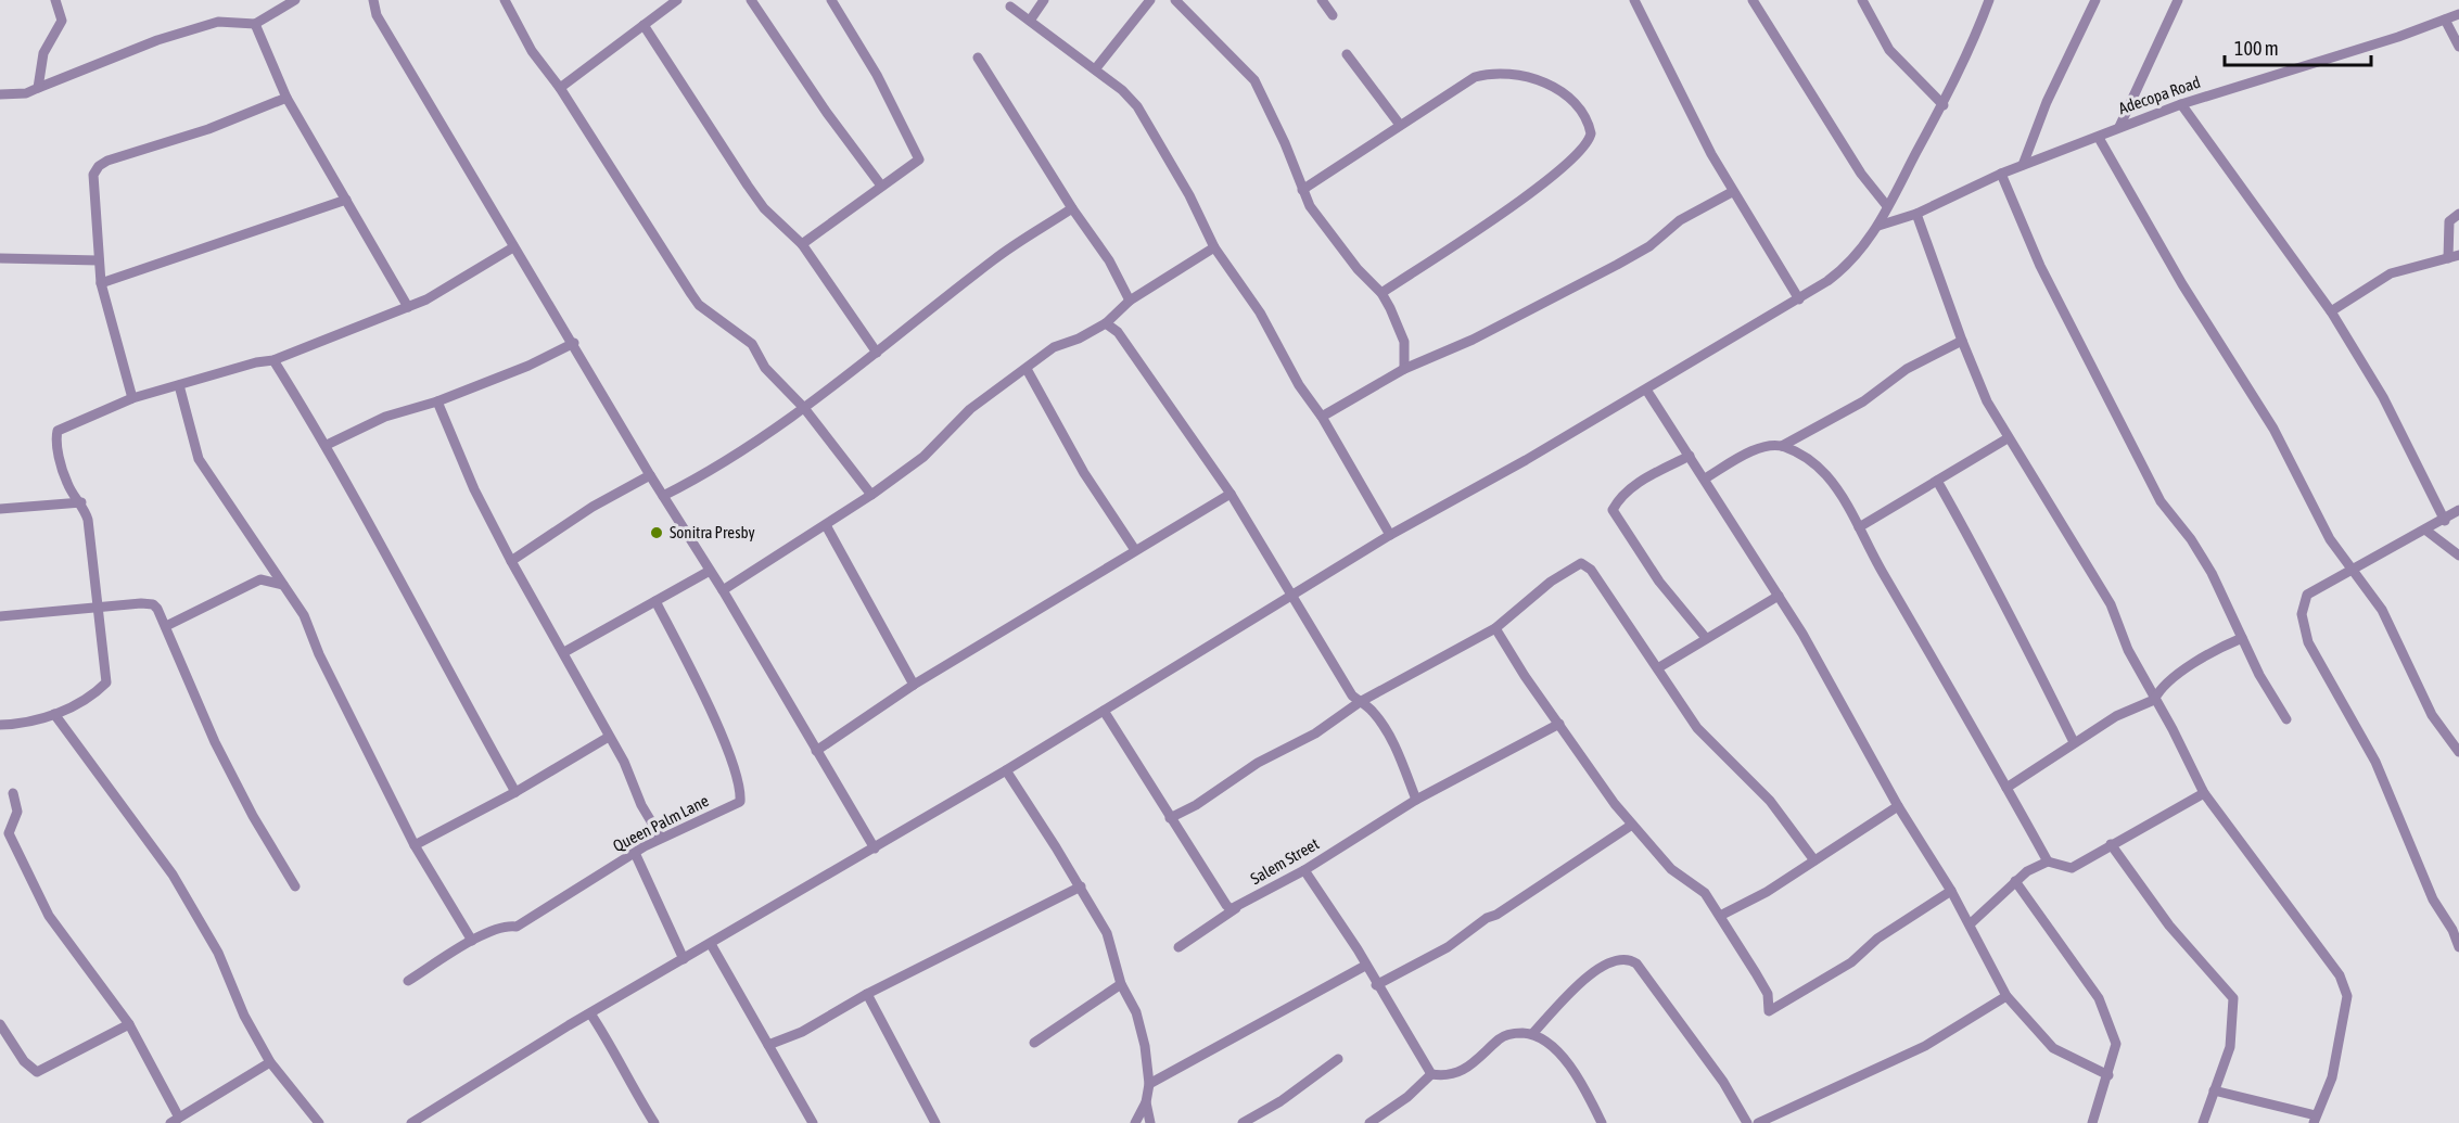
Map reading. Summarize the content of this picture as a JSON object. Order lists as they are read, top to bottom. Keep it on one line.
{"streets":{"street":["Adecopa Road","Queen Palm Lane","Salem Street"]},"places":["Sonitra Presby"],"scale_bar":"100 m"}
